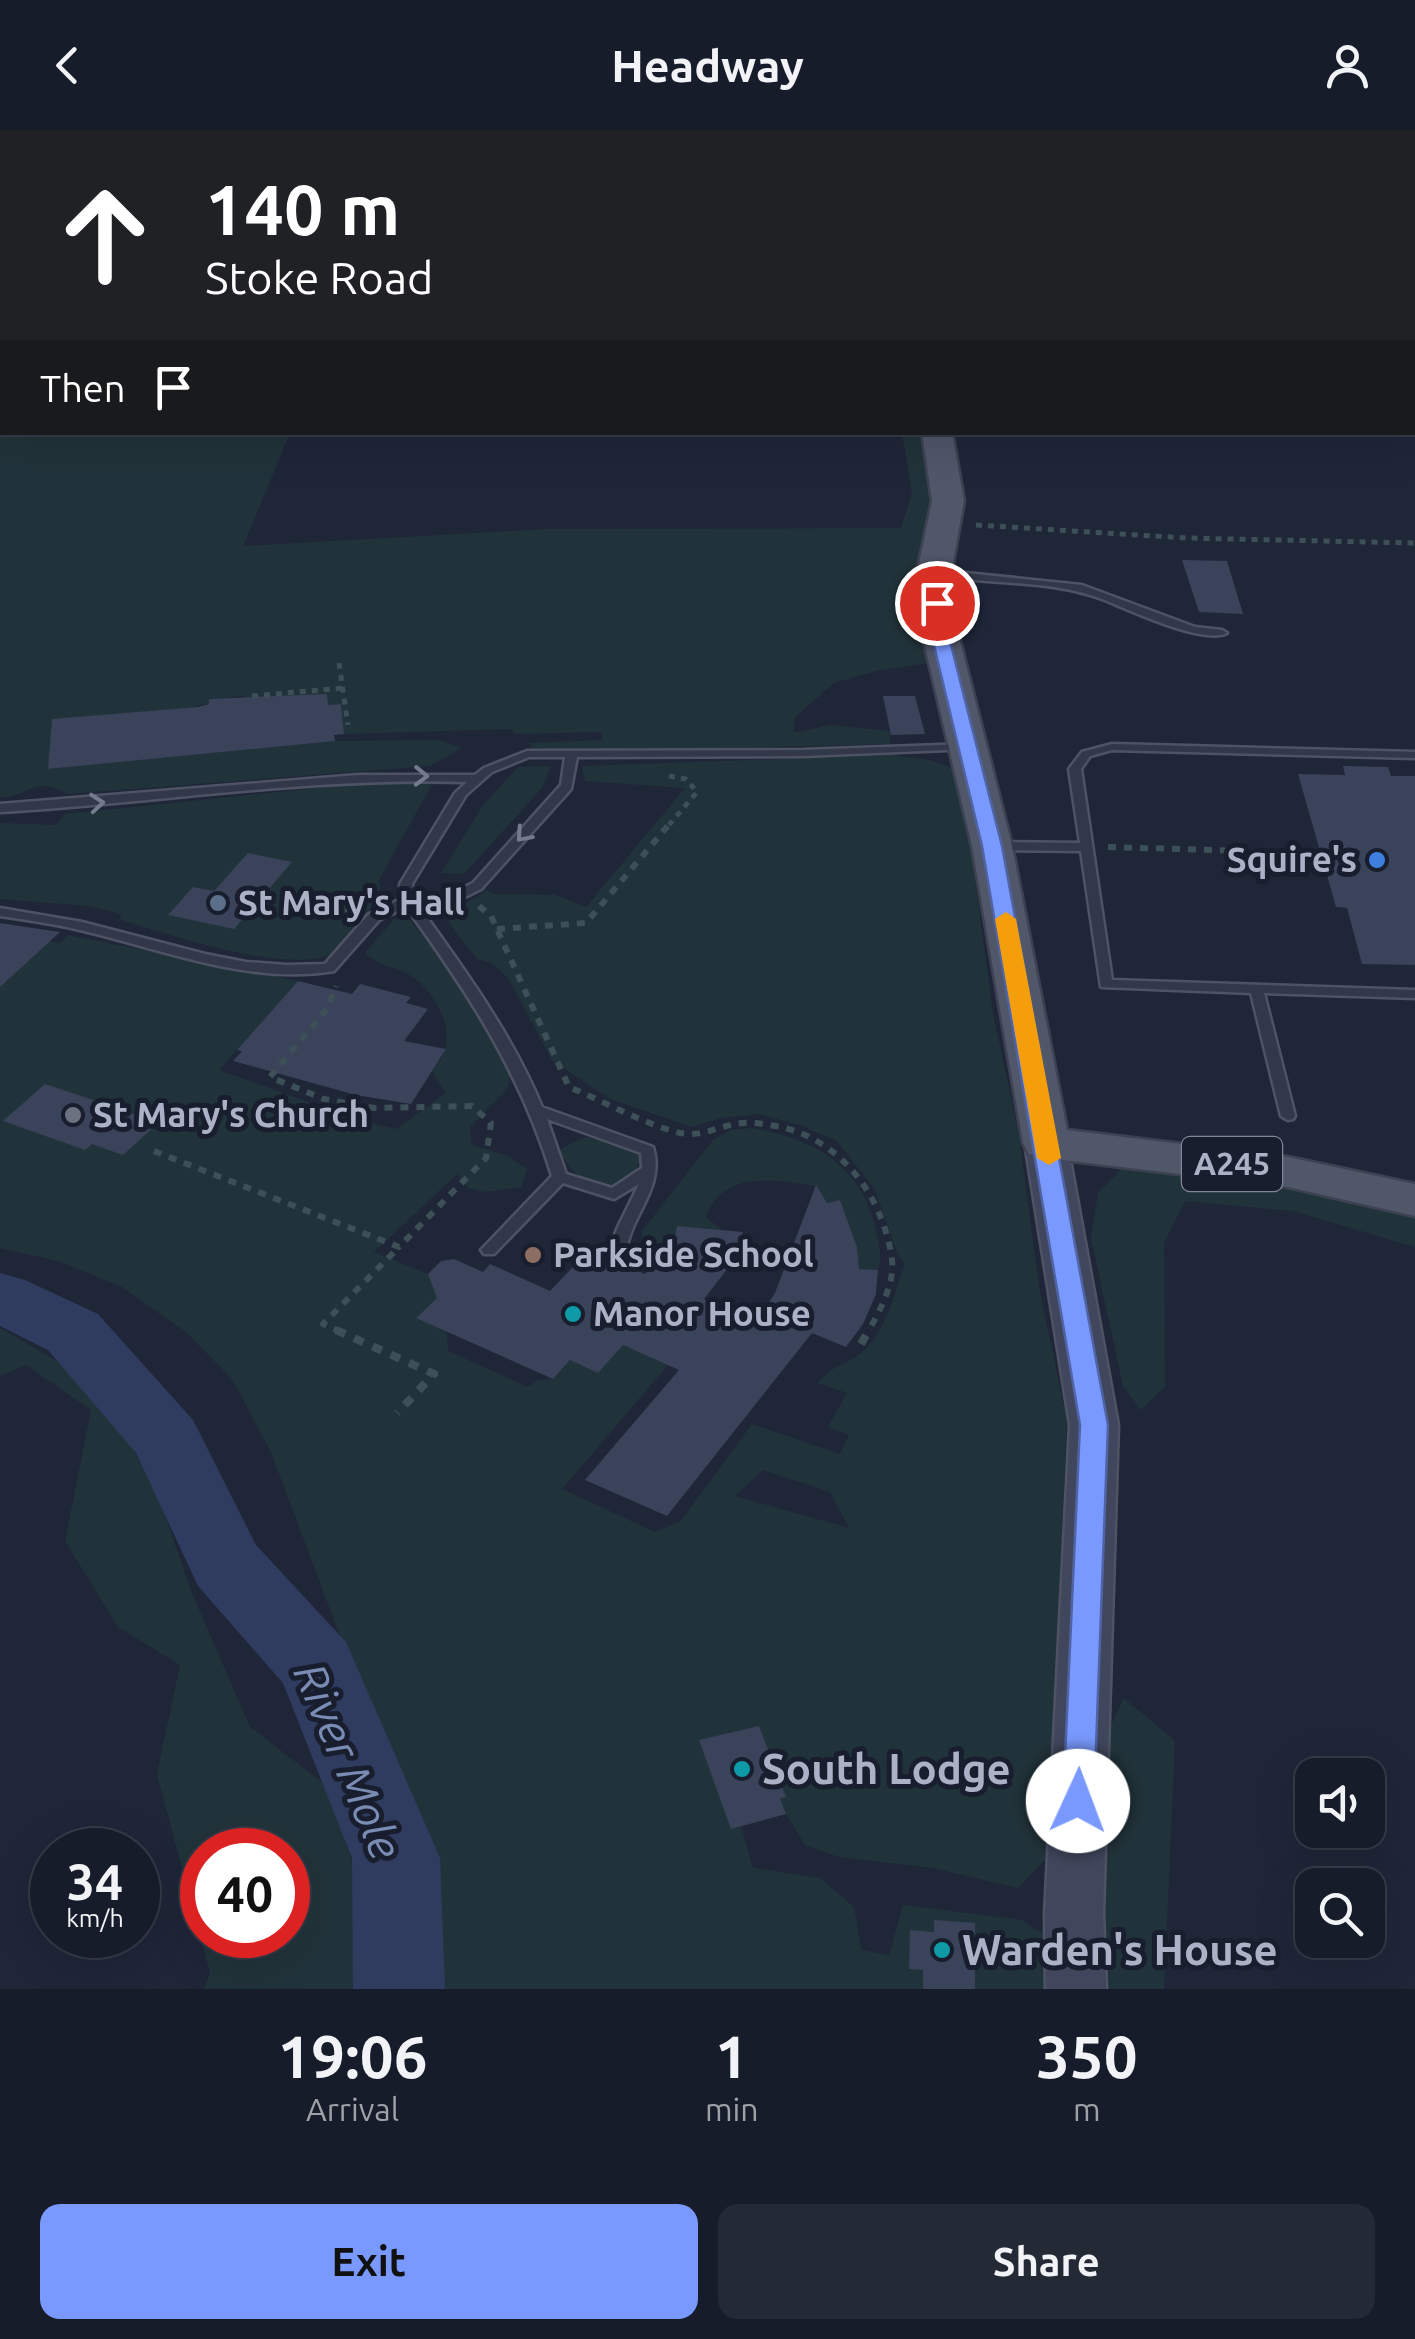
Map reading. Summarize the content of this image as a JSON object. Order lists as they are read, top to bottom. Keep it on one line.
{"streets":{"main road":["A245"]},"water":["River Mole"],"places":["Squire's","St Mary's Hall","St Mary's Church","Parkside School","Manor House","South Lodge","Warden's House"],"page":{"header":"Headway","turn":["140 m","Stoke Road"],"then":"Then","speed":"34 km/h","limit":"40","eta":["19:06","Arrival","1","min","350","m"],"buttons":["Exit","Share"]}}
